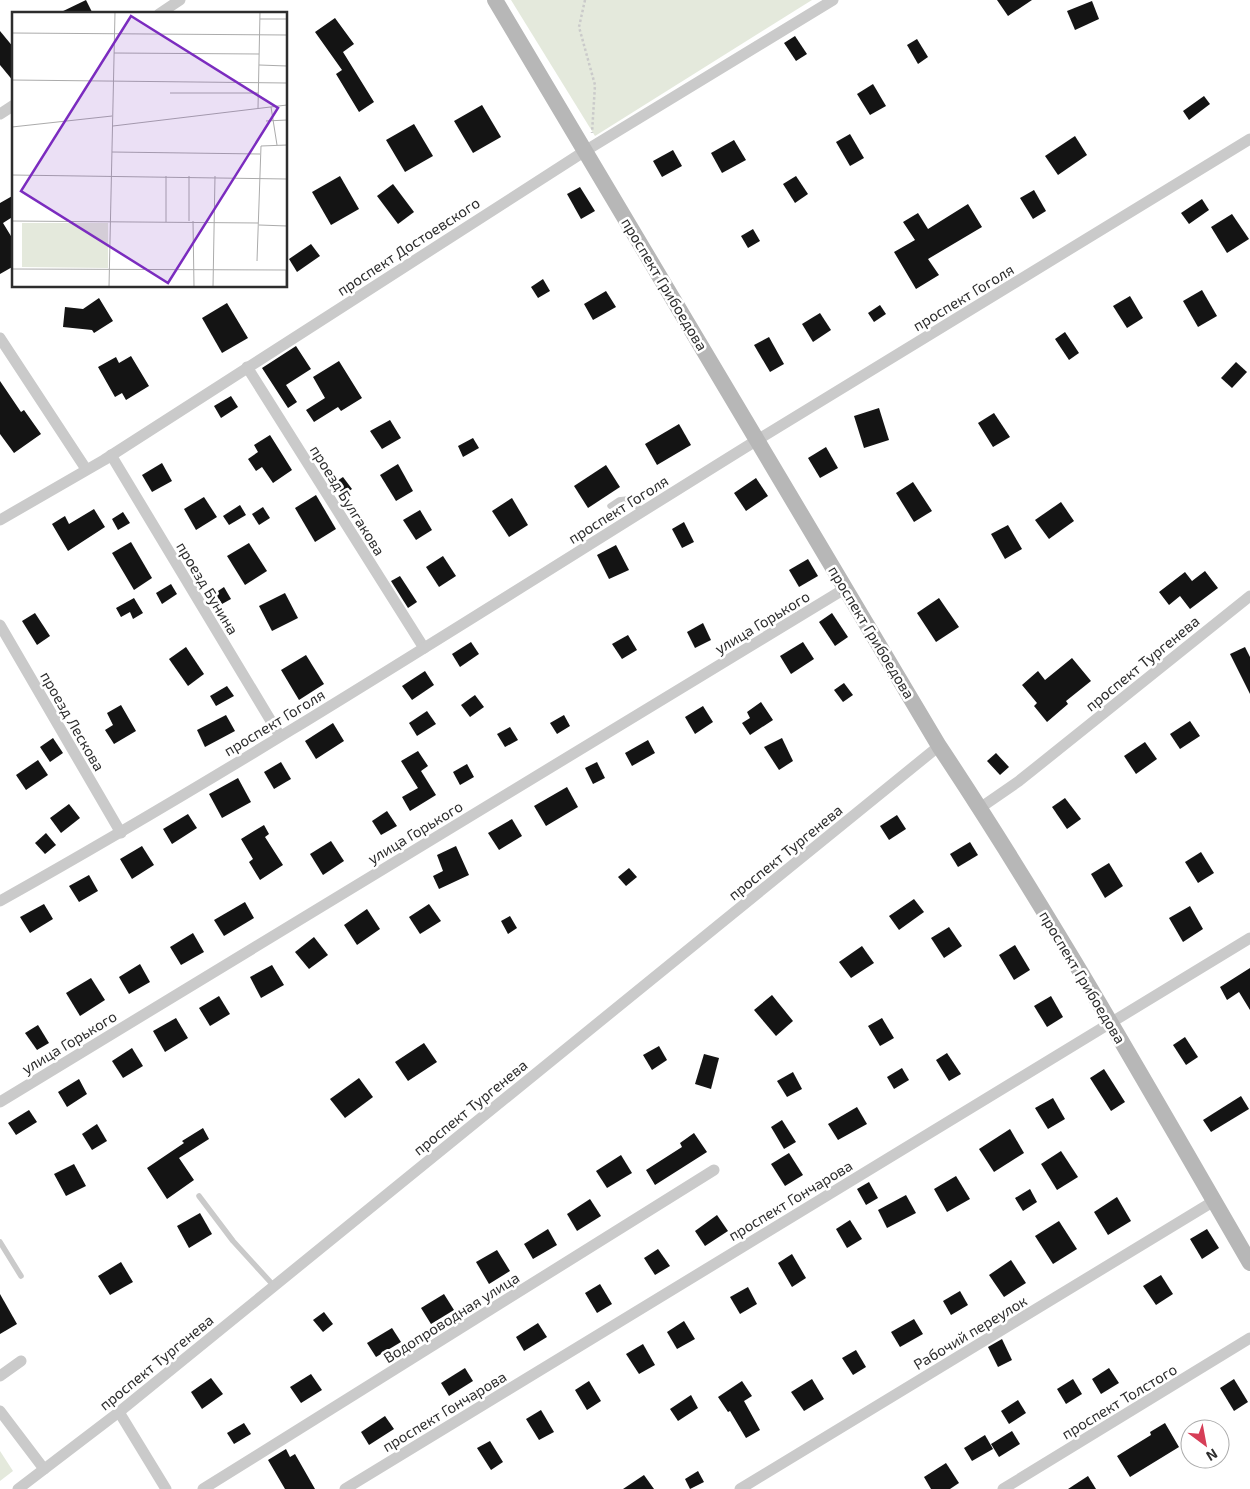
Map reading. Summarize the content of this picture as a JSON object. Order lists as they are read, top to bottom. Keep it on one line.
{"streets":{"street":["проспект Достоевского","проспект Грибоедова","проспект Гоголя","проезд Булгакова","проезд Бунина","улица Горького","проспект Тургенева","проезд Лескова","проспект Гончарова","Водопроводная улица","Рабочий переулок","проспект Толстого"]},"crossings":[["проспект Достоевского","проспект Грибоедова"],["проспект Достоевского","проезд Булгакова"],["проспект Достоевского","проезд Бунина"],["проспект Грибоедова","проспект Гоголя"],["проспект Грибоедова","улица Горького"],["проспект Грибоедова","проспект Тургенева"],["проспект Грибоедова","проспект Гончарова"],["проспект Грибоедова","Рабочий переулок"],["проспект Гоголя","проезд Булгакова"],["проспект Гоголя","проезд Бунина"],["проспект Гоголя","проезд Лескова"]],"north":"bottom right"}
